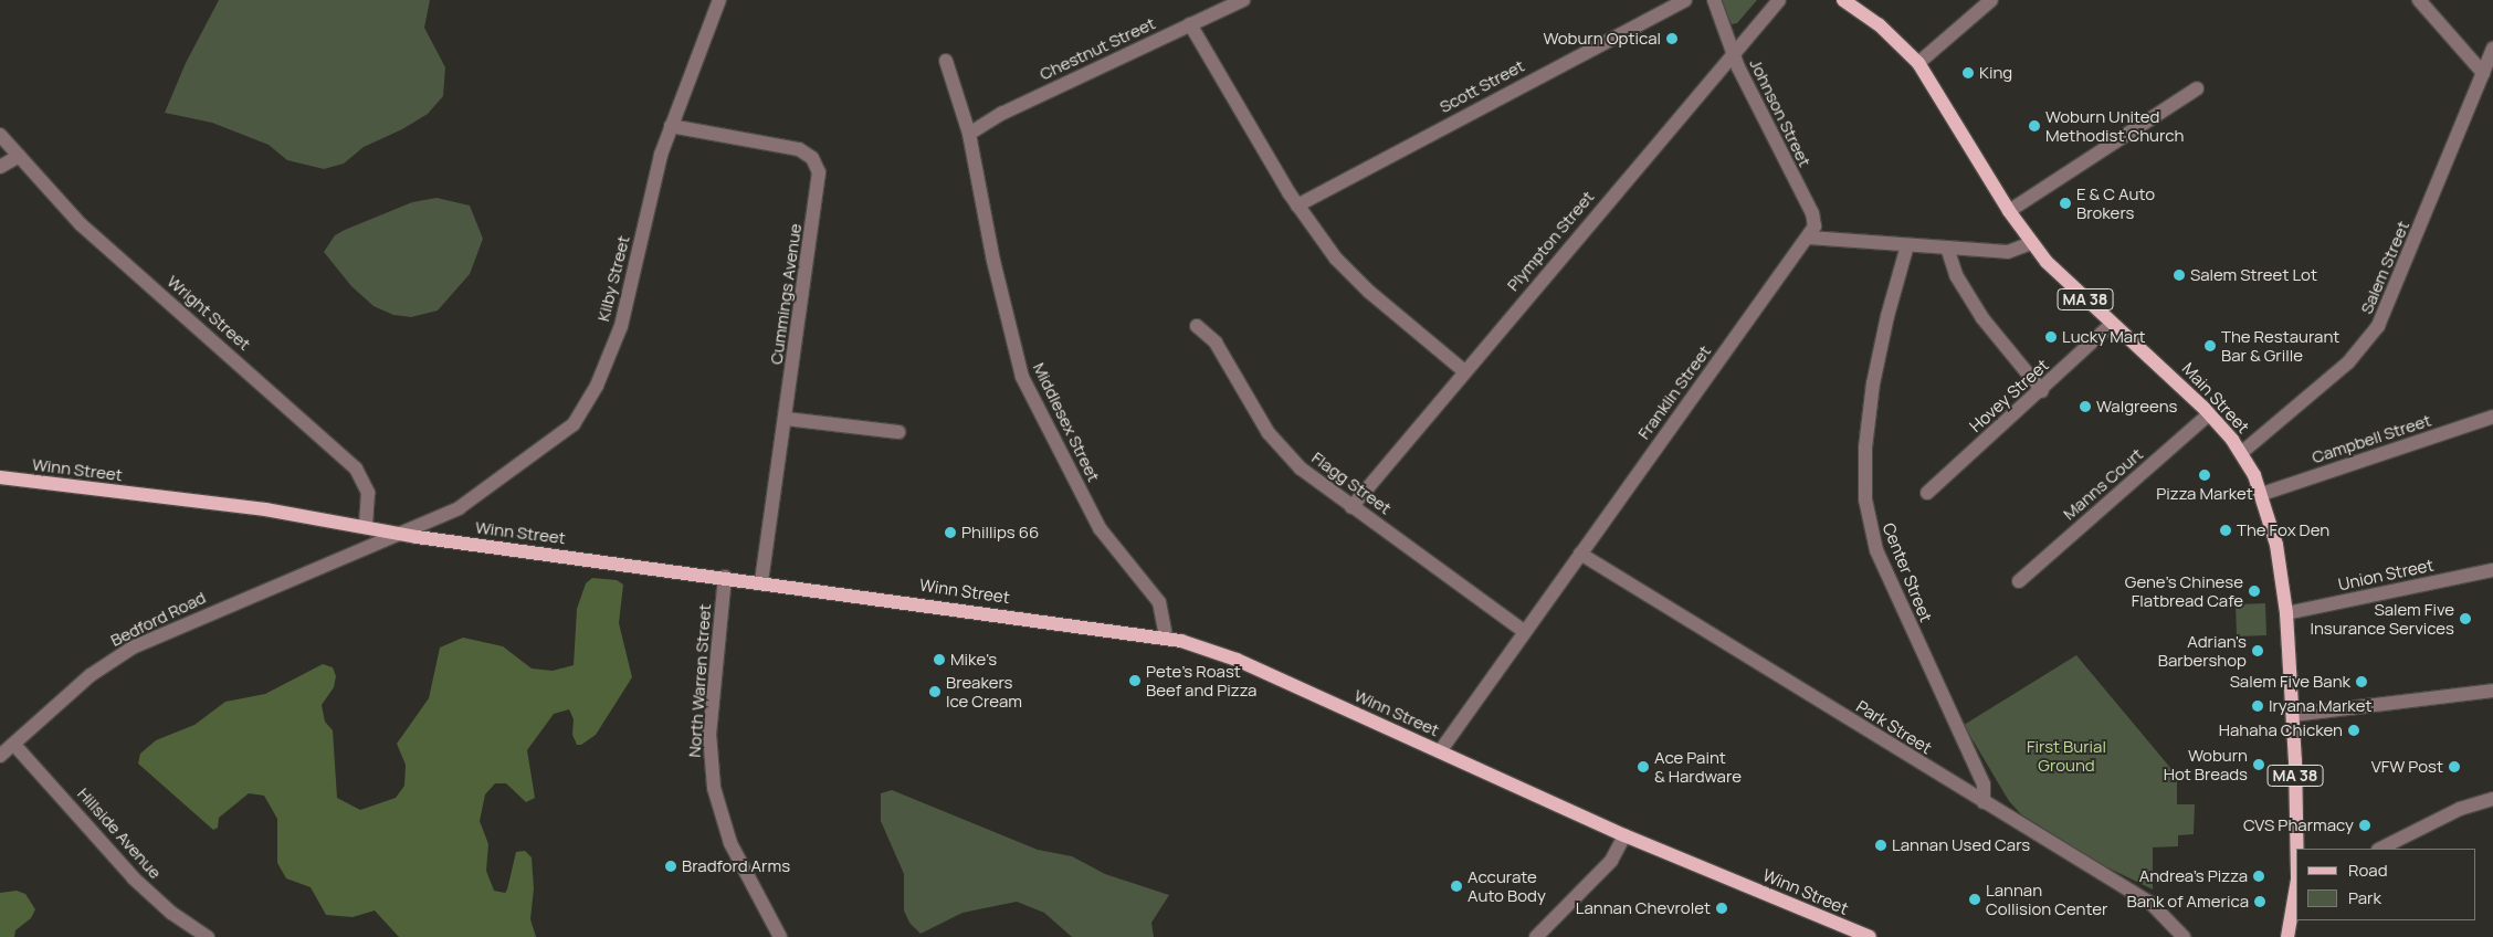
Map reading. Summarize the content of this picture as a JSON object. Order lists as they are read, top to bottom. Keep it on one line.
{"streets":{"main road":["MA 38","Main Street","Winn Street"],"street":["Chestnut Street","Scott Street","Johnson Street","Plympton Street","Salem Street","Kilby Street","Cummings Avenue","Wright Street","Franklin Street","Hovey Street","Middlesex Street","Campbell Street","Flagg Street","Manns Court","Center Street","Union Street","Bedford Road","North Warren Street","Park Street","Hillside Avenue"]},"crossings":[["Chestnut Street","Middlesex Street"],["Johnson Street","Plympton Street"],["Johnson Street","Franklin Street"],["Plympton Street","Flagg Street"],["Salem Street","Main Street"],["Kilby Street","Cummings Avenue"],["Kilby Street","Winn Street"],["Kilby Street","Bedford Road"],["Cummings Avenue","Winn Street"],["Wright Street","Winn Street"],["Franklin Street","Winn Street"],["Franklin Street","Flagg Street"],["Franklin Street","Park Street"],["Hovey Street","Main Street"],["Main Street","Campbell Street"],["Main Street","Manns Court"],["Main Street","Union Street"],["Middlesex Street","Winn Street"],["Winn Street","Bedford Road"],["Winn Street","North Warren Street"],["Center Street","Park Street"],["Bedford Road","Hillside Avenue"]],"parks":["First Burial Ground"],"places":["Woburn Optical","King","Woburn United Methodist Church","E & C Auto Brokers","Salem Street Lot","Lucky Mart","The Restaurant Bar & Grille","Walgreens","Pizza Market","The Fox Den","Phillips 66","Gene's Chinese Flatbread Cafe","Salem Five Insurance Services","Adrian's Barbershop","Mike's","Pete's Roast Beef and Pizza","Salem Five Bank","Breakers Ice Cream","Iryana Market","Hahaha Chicken","Woburn Hot Breads","Ace Paint & Hardware","VFW Post","CVS Pharmacy","Lannan Used Cars","Bradford Arms","Andrea's Pizza","Accurate Auto Body","Lannan Collision Center","Bank of America","Lannan Chevrolet"],"legend":["Road","Park"]}
